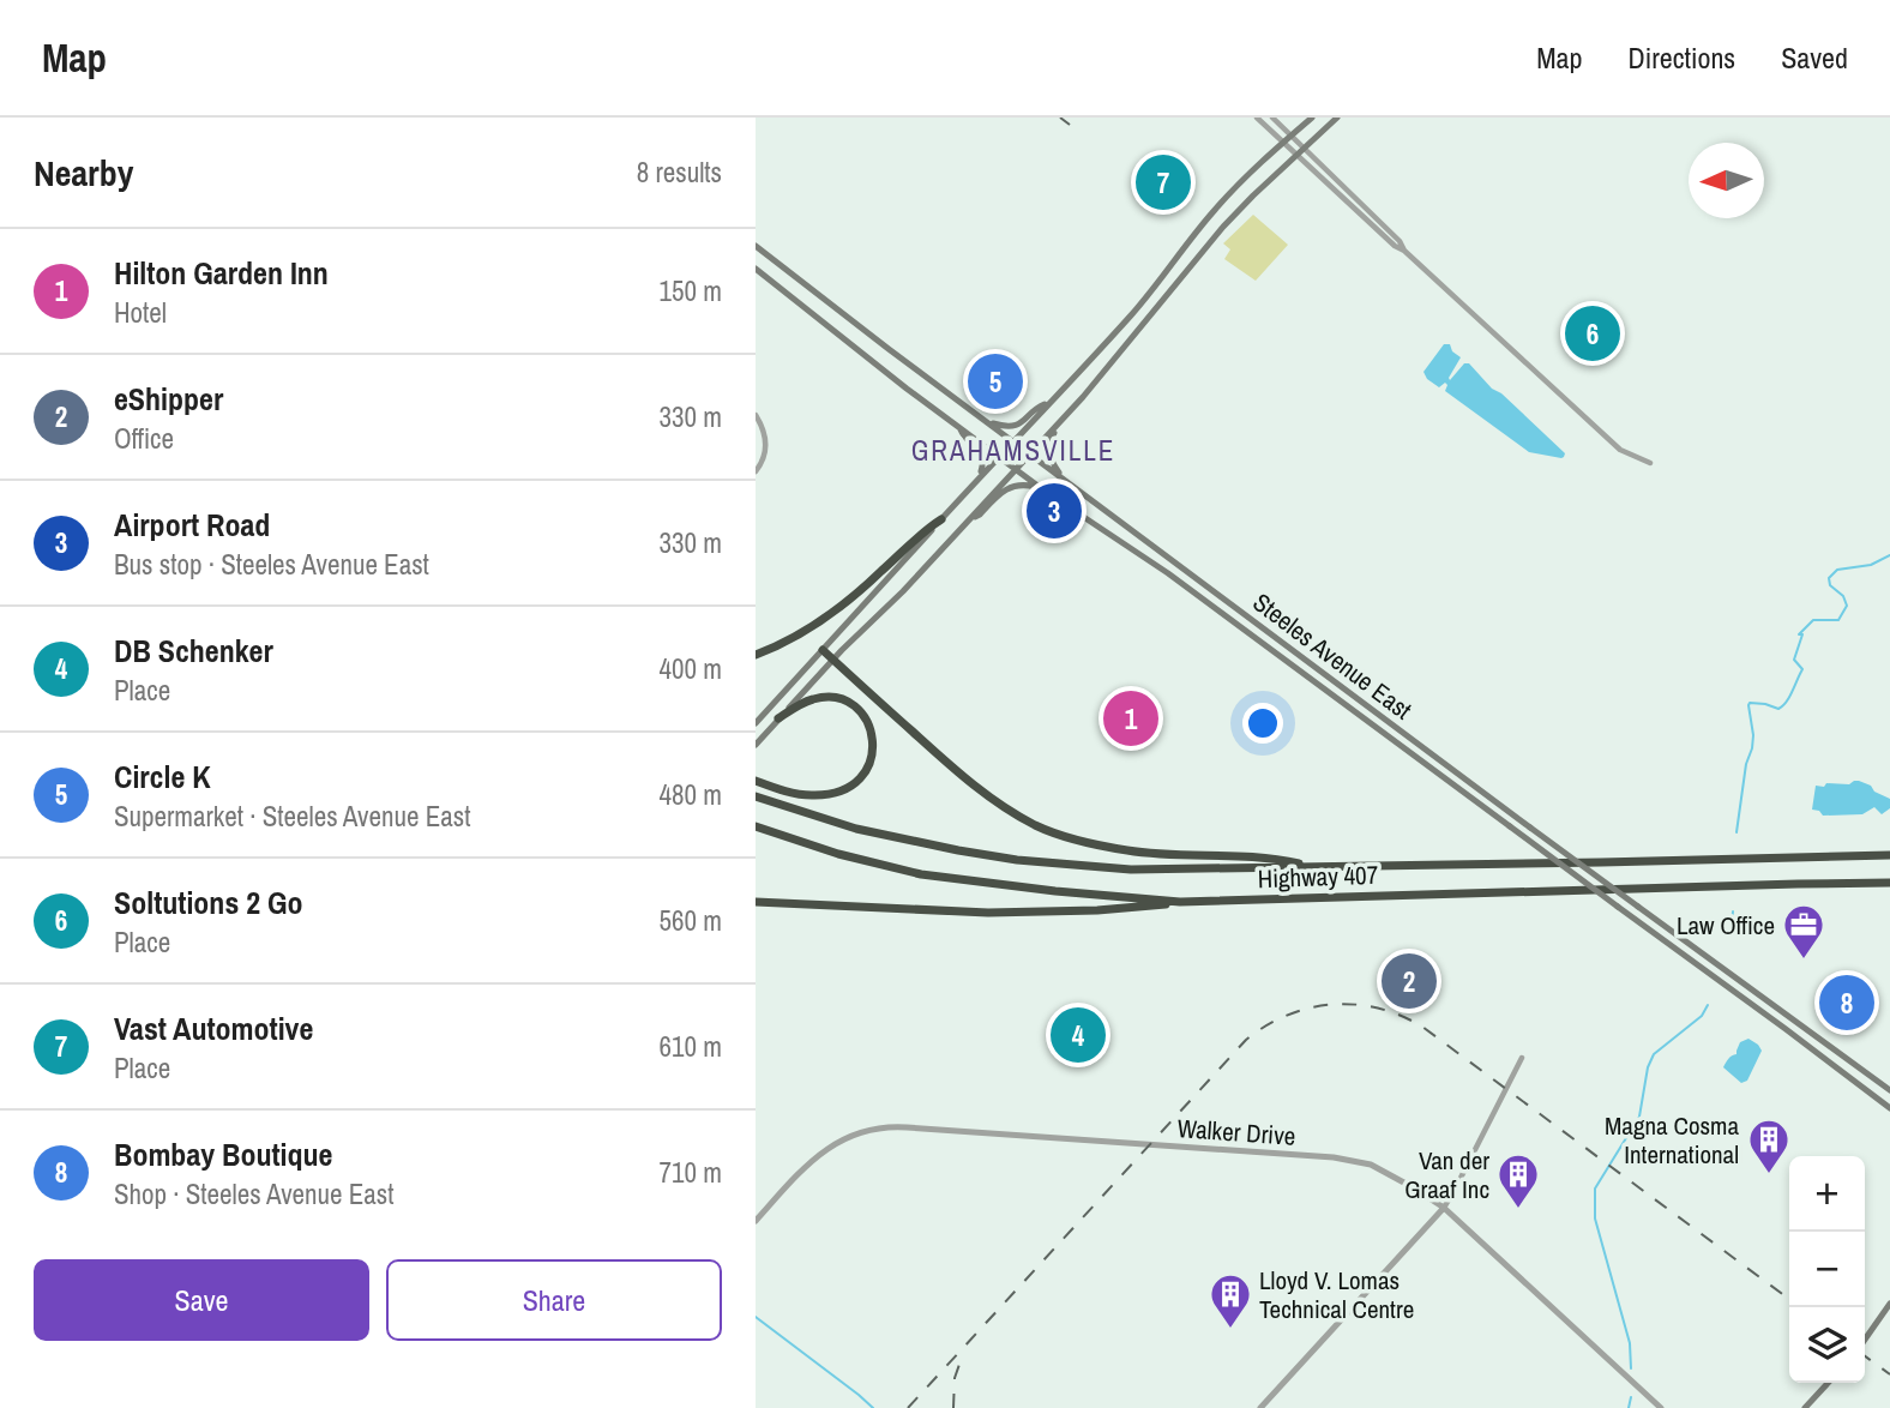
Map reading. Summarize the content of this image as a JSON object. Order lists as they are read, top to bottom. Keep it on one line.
{"streets":{"highway":["Highway 407"],"main road":["Steeles Avenue East"],"street":["Walker Drive"]},"districts":["GRAHAMSVILLE"],"places":{"office":["Law Office"],"building":["Magna Cosma International","Van der Graaf Inc","Lloyd V. Lomas Technical Centre"]},"north":"left","page":{"header":"Map","nav":["Map","Directions","Saved"],"heading":["Nearby","8 results"],"pins":["7","6","5","3","1","2","8","4"],"list":[{"mark":"1","name":"Hilton Garden Inn","note":"Hotel","value":"150 m"},{"mark":"2","name":"eShipper","note":"Office","value":"330 m"},{"mark":"3","name":"Airport Road","note":"Bus stop · Steeles Avenue East","value":"330 m"},{"mark":"4","name":"DB Schenker","note":"Place","value":"400 m"},{"mark":"5","name":"Circle K","note":"Supermarket · Steeles Avenue East","value":"480 m"},{"mark":"6","name":"Soltutions 2 Go","note":"Place","value":"560 m"},{"mark":"7","name":"Vast Automotive","note":"Place","value":"610 m"},{"mark":"8","name":"Bombay Boutique","note":"Shop · Steeles Avenue East","value":"710 m"}],"map_buttons":["+","−"],"buttons":["Save","Share"]}}
